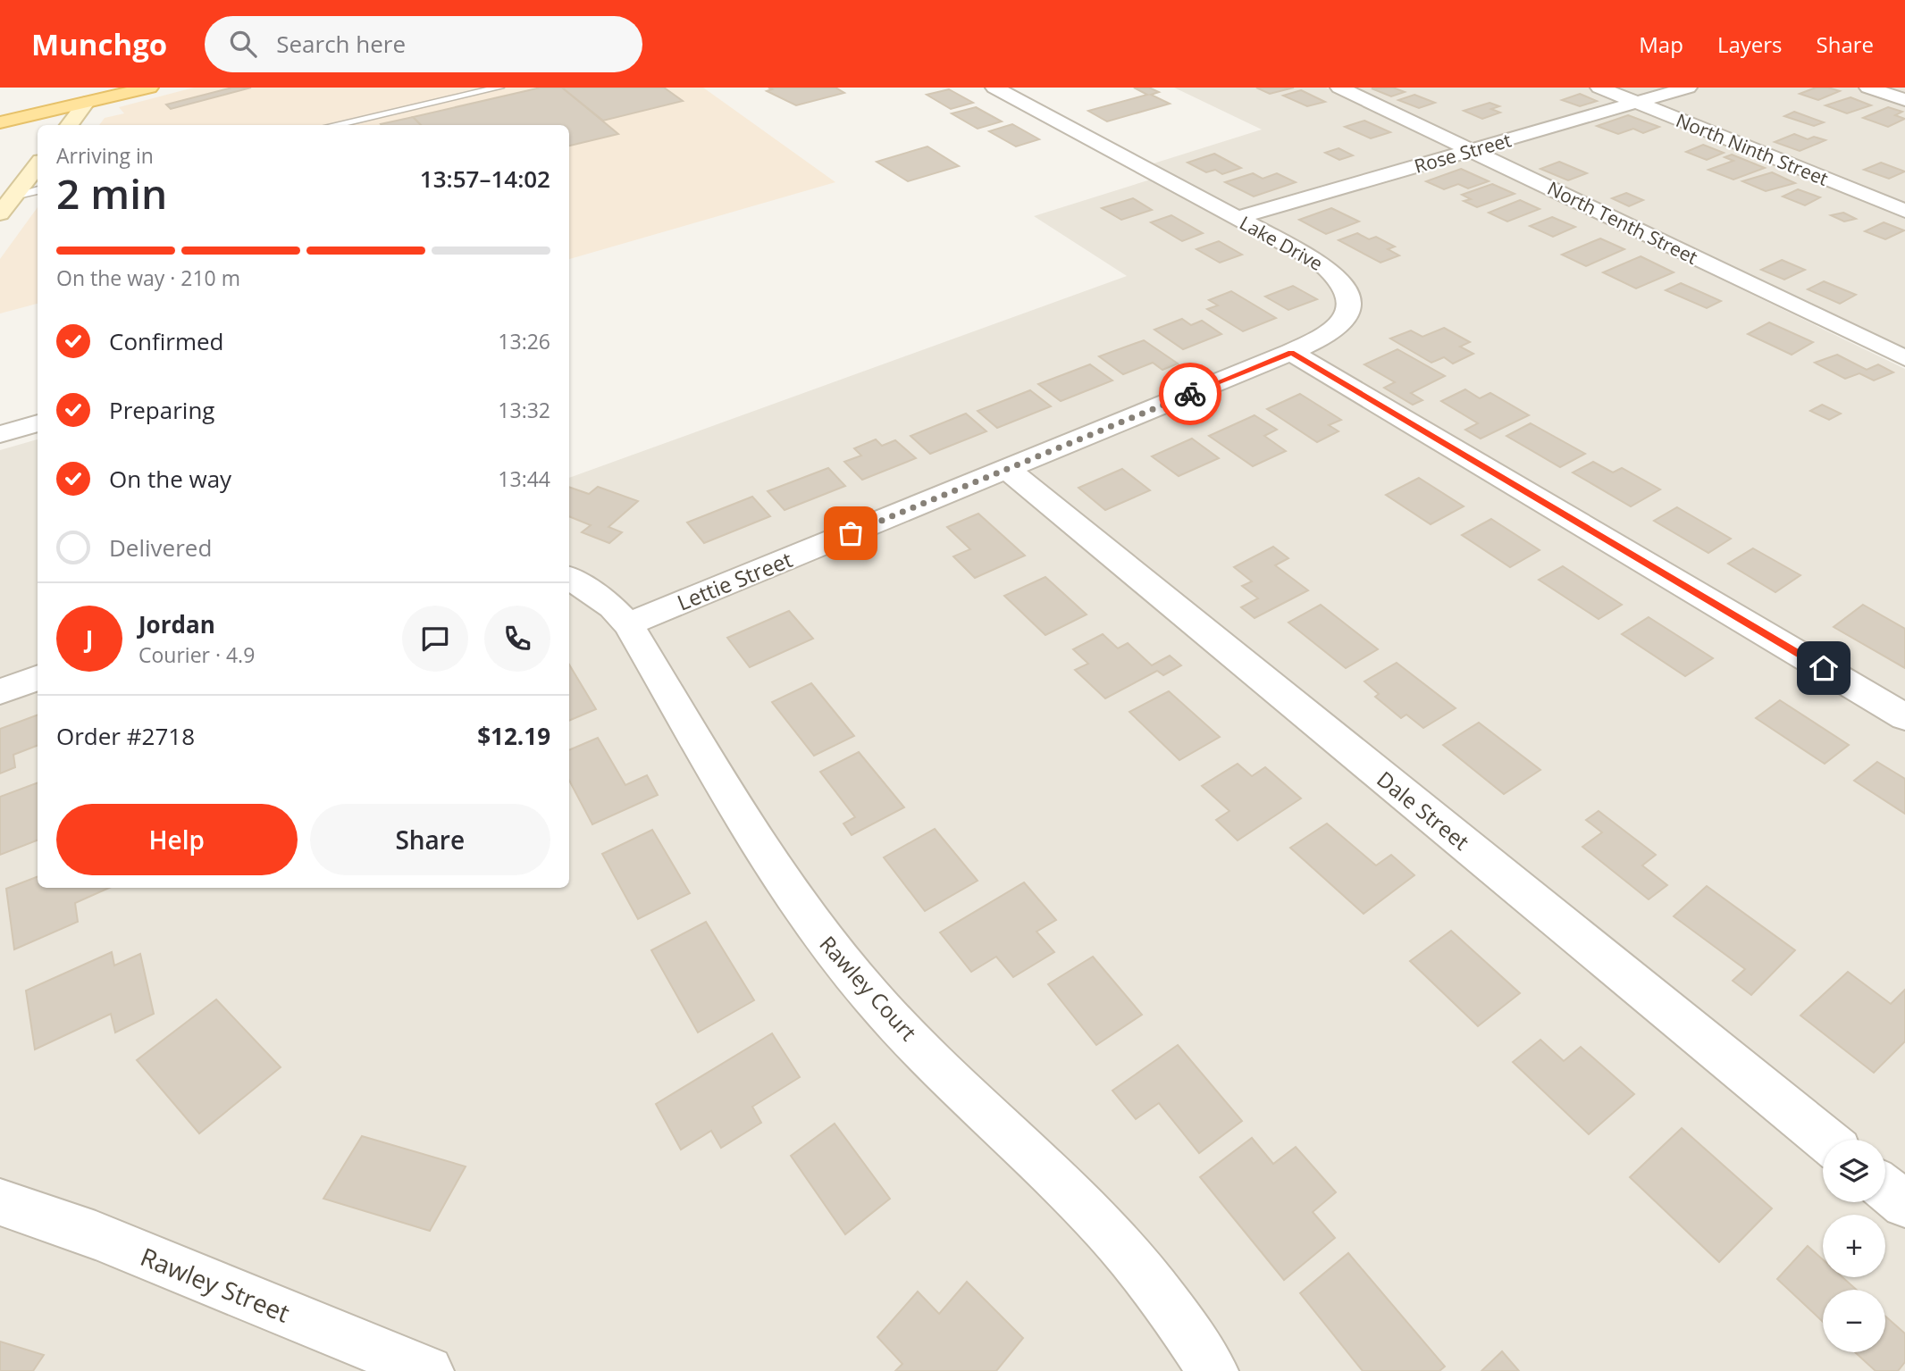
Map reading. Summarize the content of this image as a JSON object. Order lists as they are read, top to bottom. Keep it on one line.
{"streets":{"street":["North Ninth Street","Rose Street","North Tenth Street","Lake Drive","Lettie Street","Dale Street","Rawley Court","Rawley Street"]},"crossings":[["North Ninth Street","Rose Street"],["Rose Street","North Tenth Street"],["Rose Street","Lake Drive"],["Lake Drive","Lettie Street"],["Lettie Street","Dale Street"],["Lettie Street","Rawley Court"]],"page":{"header":"Munchgo","search":"Search here","nav":["Map","Layers","Share"],"heading":["2 min","Arriving in","13:57–14:02"],"panel":["Jordan","Courier · 4.9","Order #2718","$12.19"],"bar":"On the way · 210 m","list":[["Confirmed","13:26"],["Preparing","13:32"],["On the way","13:44"],"Delivered"],"round":"J","buttons":["Help","Share"],"map_buttons":["+","−"]}}
